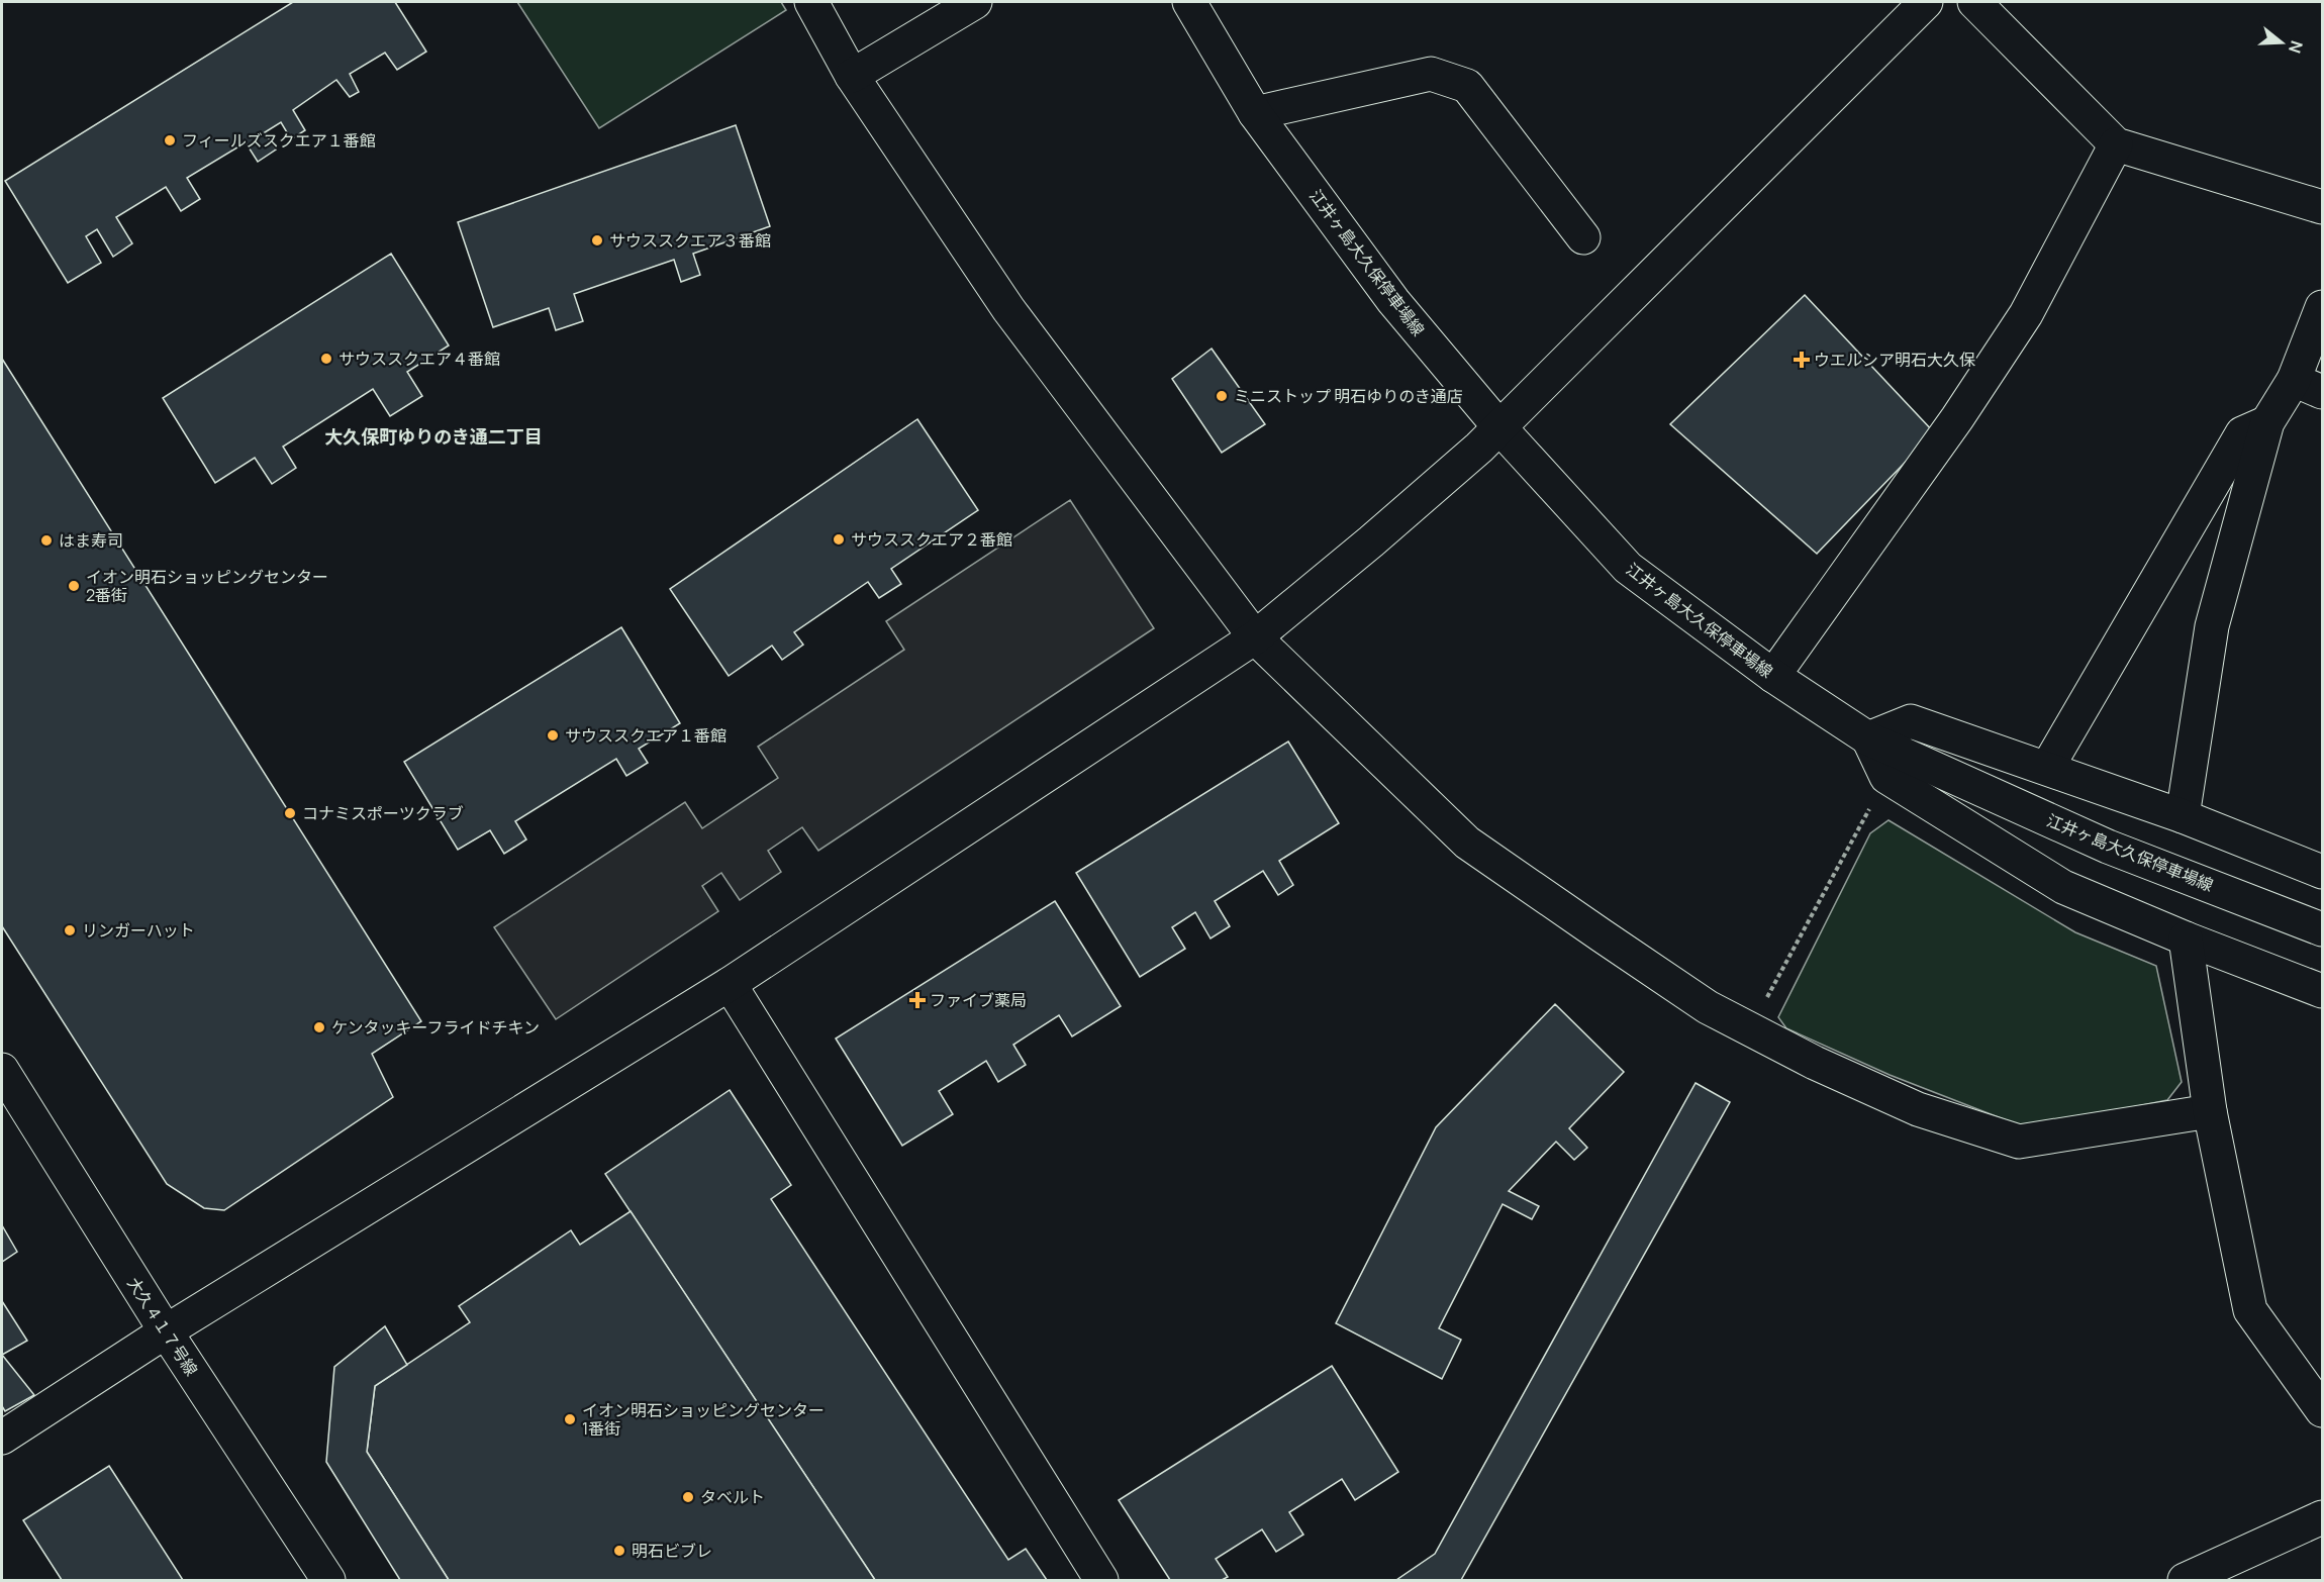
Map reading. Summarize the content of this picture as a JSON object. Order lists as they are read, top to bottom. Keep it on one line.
{"streets":{"street":["江井ヶ島大久保停車場線","大久４１７号線"]},"districts":["大久保町ゆりのき通二丁目"],"places":{"other":["フィールズスクエア１番館","サウススクエア３番館","サウススクエア４番館","ミニストップ 明石ゆりのき通店","サウススクエア２番館","はま寿司","イオン明石ショッピングセンター 2番街","サウススクエア１番館","コナミスポーツクラブ","リンガーハット","ケンタッキーフライドチキン","イオン明石ショッピングセンター 1番街","タベルト","明石ビブレ"],"health":["ウエルシア明石大久保","ファイブ薬局"]},"north":"right"}
